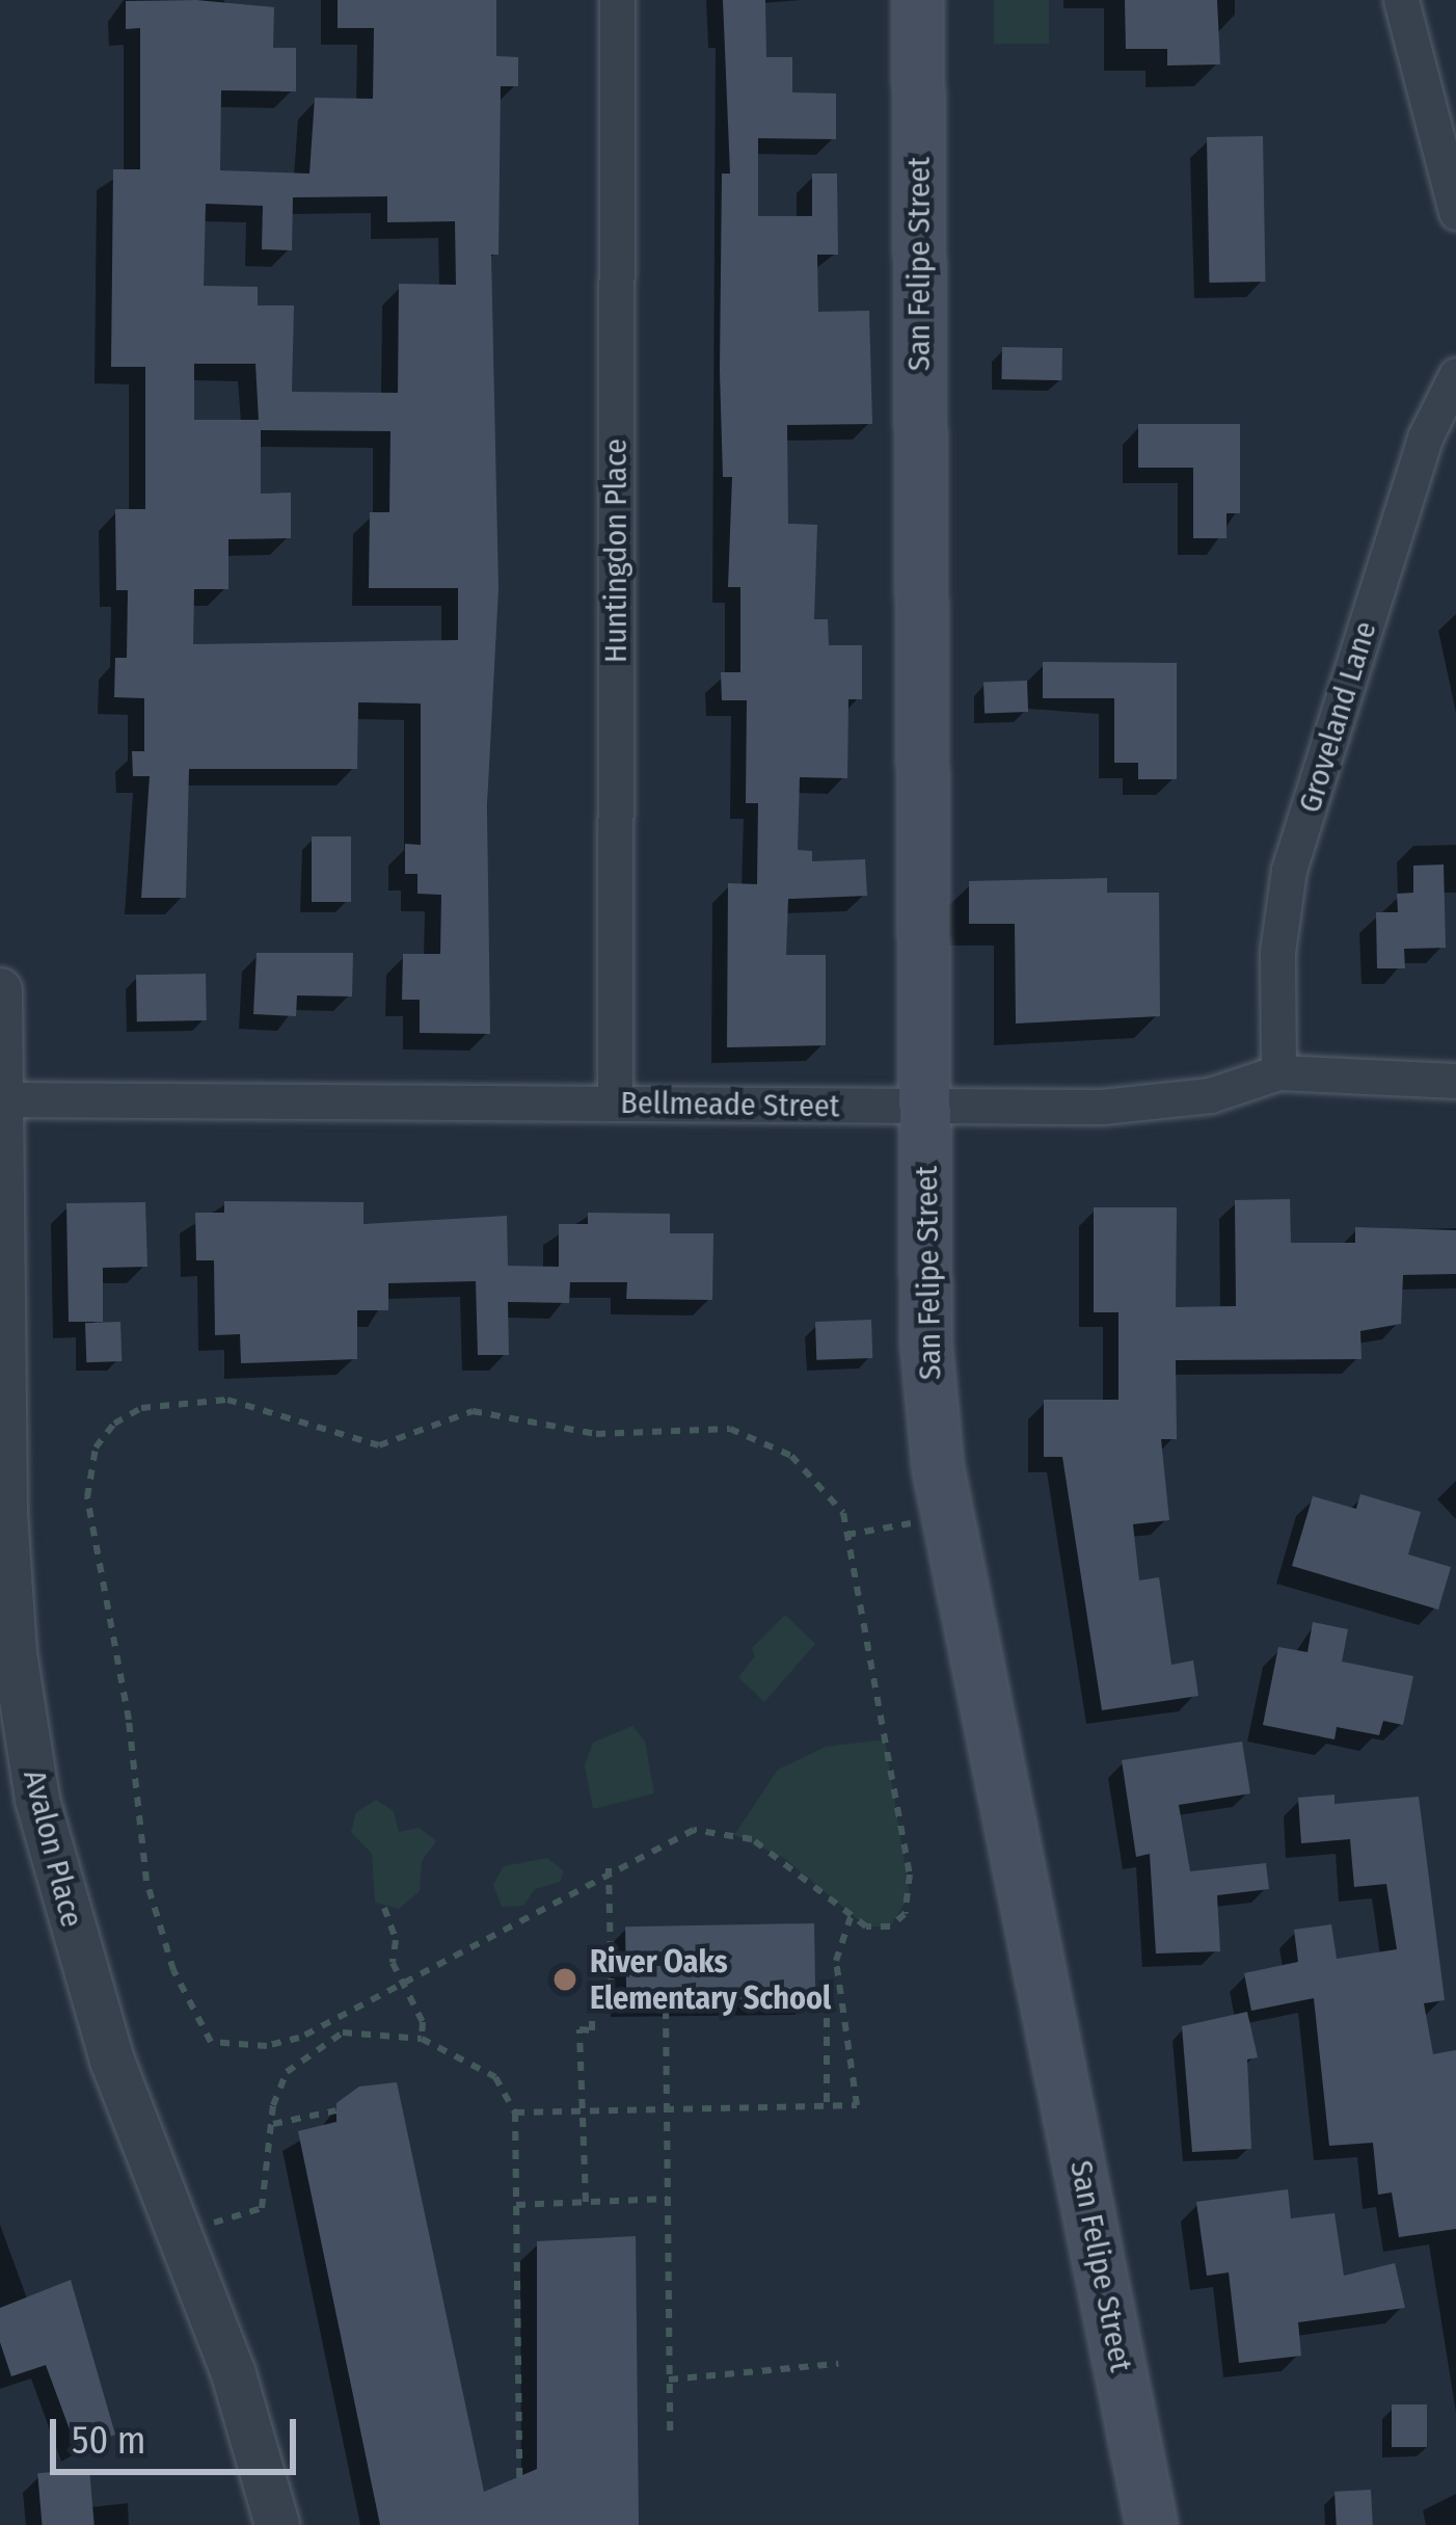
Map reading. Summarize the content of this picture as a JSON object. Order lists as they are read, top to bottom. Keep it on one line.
{"streets":{"main road":["San Felipe Street"],"street":["Huntingdon Place","Groveland Lane","Bellmeade Street","Avalon Place"]},"crossings":[["San Felipe Street","Bellmeade Street"],["Huntingdon Place","Bellmeade Street"],["Groveland Lane","Bellmeade Street"],["Bellmeade Street","Avalon Place"]],"places":["River Oaks Elementary School"],"scale_bar":"50 m"}
